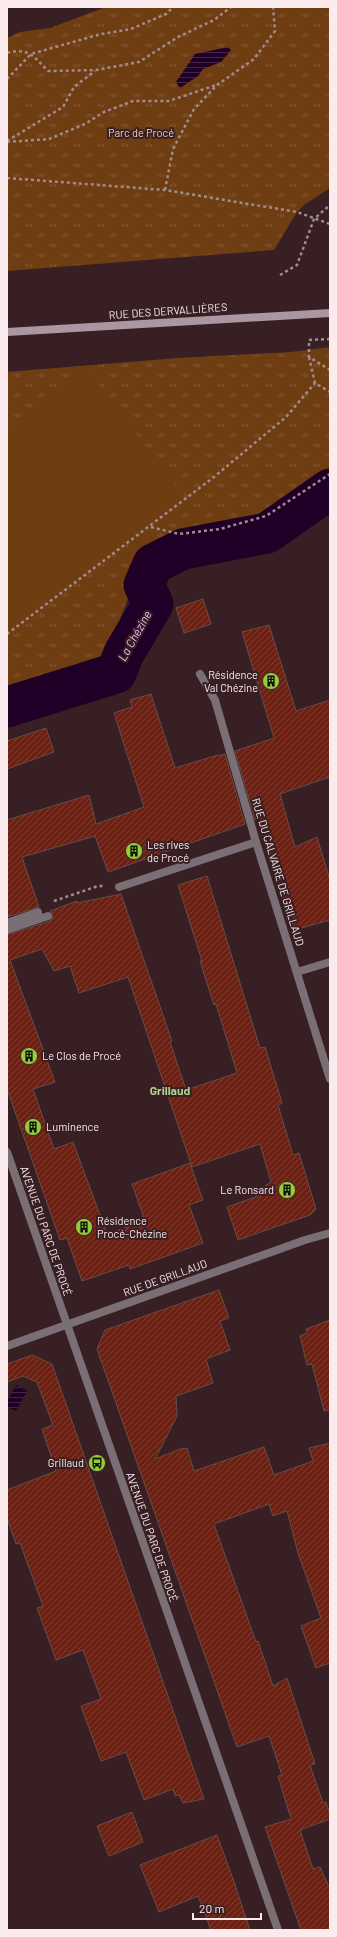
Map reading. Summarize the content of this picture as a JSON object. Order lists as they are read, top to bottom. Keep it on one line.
{"streets":{"main road":["RUE DES DERVALLIÈRES"],"street":["RUE DU CALVAIRE DE GRILLAUD","AVENUE DU PARC DE PROCÉ","RUE DE GRILLAUD"]},"crossings":[["AVENUE DU PARC DE PROCÉ","RUE DE GRILLAUD"]],"districts":["Grillaud"],"water":["La Chézine"],"parks":["Parc de Procé"],"places":{"building":["Résidence Val Chézine","Les rives de Procé","Le Clos de Procé","Luminence","Le Ronsard","Résidence Procé-Chézine"],"bus stop":["Grillaud"]},"scale_bar":"20 m"}
